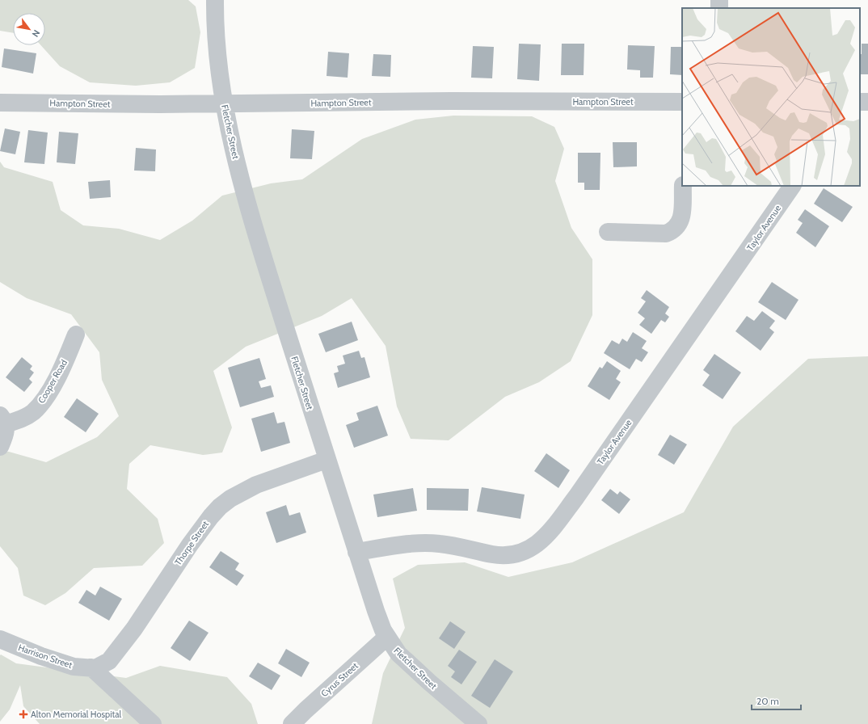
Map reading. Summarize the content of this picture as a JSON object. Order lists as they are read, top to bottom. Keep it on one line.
{"streets":{"street":["Hampton Street","Fletcher Street","Taylor Avenue","Cooper Road","Thorpe Street","Harrison Street","Cyrus Street"]},"crossings":[["Hampton Street","Fletcher Street"],["Fletcher Street","Taylor Avenue"],["Fletcher Street","Thorpe Street"],["Fletcher Street","Cyrus Street"],["Thorpe Street","Harrison Street"]],"places":{"health":["Alton Memorial Hospital"]},"scale_bar":"20 m","north":"bottom right"}
